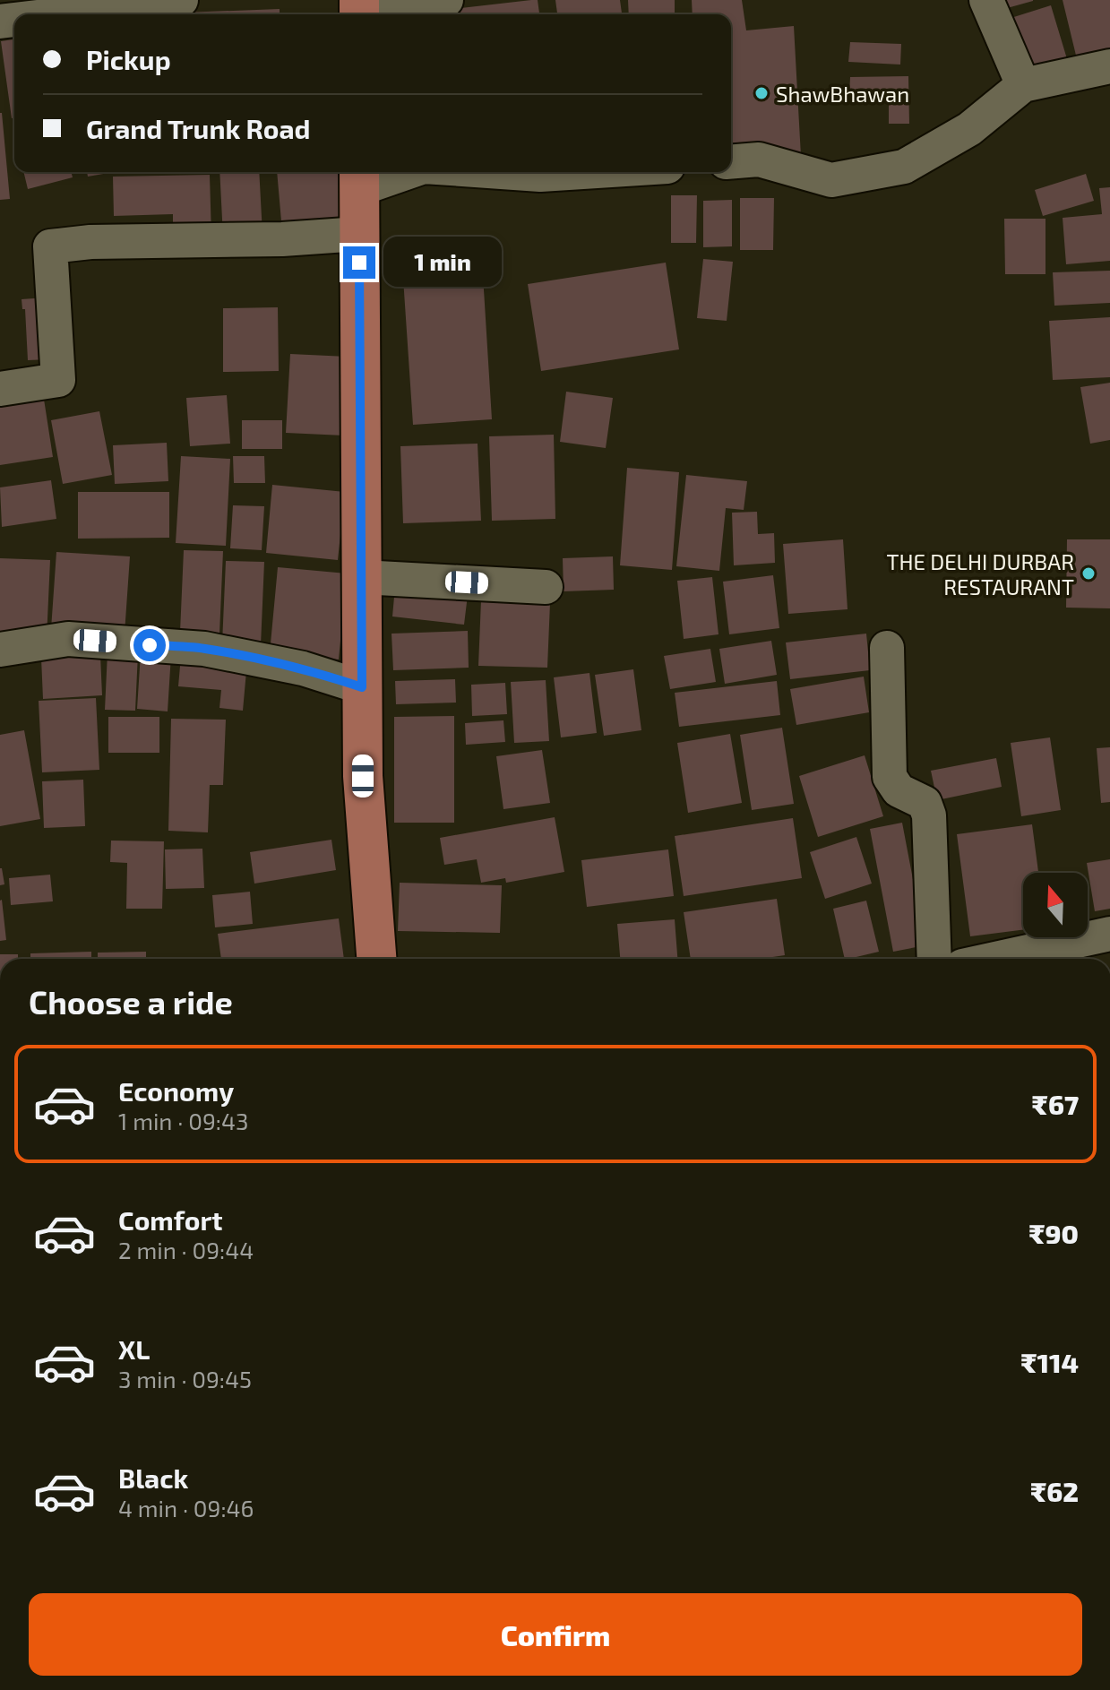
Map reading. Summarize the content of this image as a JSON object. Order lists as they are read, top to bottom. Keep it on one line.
{"places":["ShawBhawan","THE DELHI DURBAR RESTAURANT"],"north":"top","page":{"banner":["Pickup","Grand Trunk Road"],"bubble":"1 min","heading":"Choose a ride","list":[{"name":"Economy","note":"1 min · 09:43","value":"₹67"},{"name":"Comfort","note":"2 min · 09:44","value":"₹90"},{"name":"XL","note":"3 min · 09:45","value":"₹114"},{"name":"Black","note":"4 min · 09:46","value":"₹62"}],"buttons":"Confirm"}}
